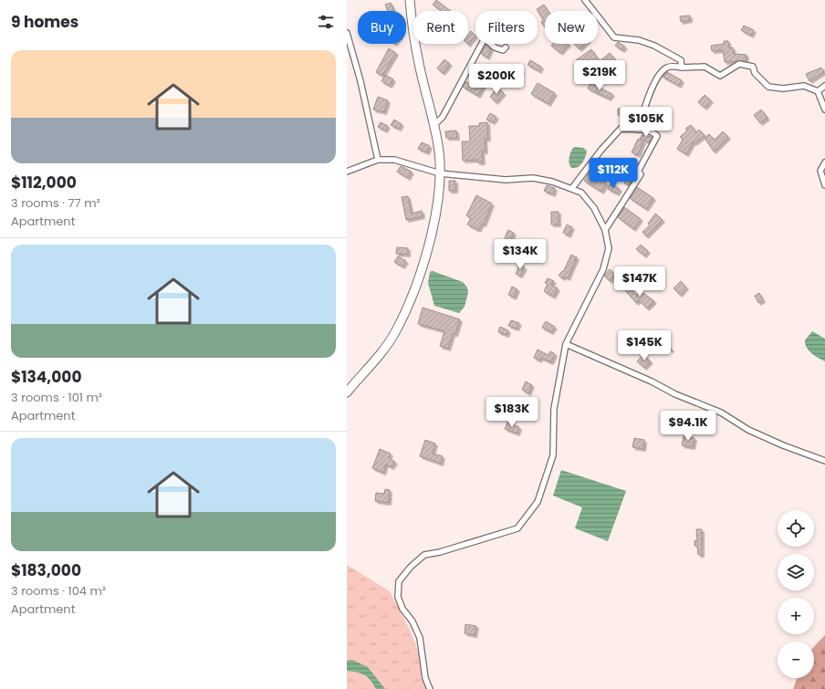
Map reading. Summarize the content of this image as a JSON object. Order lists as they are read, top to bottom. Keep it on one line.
{"page":{"heading":"9 homes","chip":["Buy","Rent","Filters","New"],"list":[{"name":"$112,000","note":"3 rooms · 77 m² · Apartment"},{"name":"$134,000","note":"3 rooms · 101 m² · Apartment"},{"name":"$183,000","note":"3 rooms · 104 m² · Apartment"}],"price":["$219K","$200K","$105K","$112K","$134K","$147K","$145K","$183K","$94.1K"],"map_buttons":["+","−"]}}
